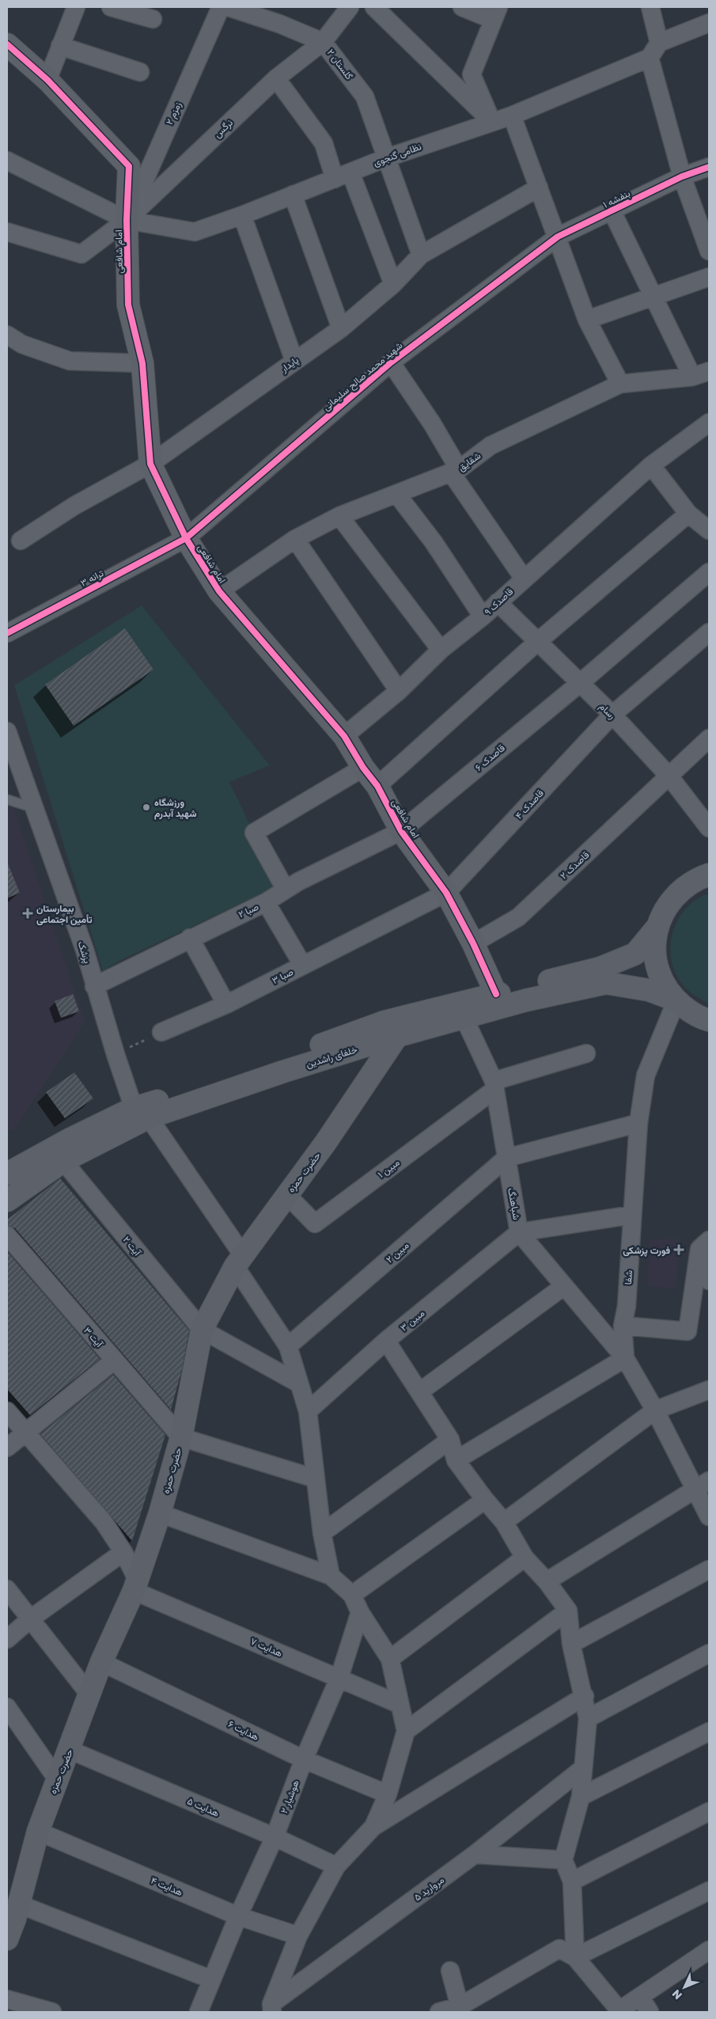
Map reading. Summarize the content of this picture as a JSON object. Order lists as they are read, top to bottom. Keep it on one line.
{"streets":{"main road":["امام شافعی","خلفای راشدین","حضرت حمزه"],"street":["گلستان ۲","زمزم ۲","نرگس","نظامی گنجوی","بنفشه ۱","پایدار","شهید محمد صالح سلیمانی","شقایق","ترانه ۳","قاصدک ۹","رسام","قاصدک ۶","قاصدک ۴","قاصدک ۲","صبا ۲","پزشک","صبا ۳","مبین ۱","شباهنگ","آیت ۲","مبین ۲","شفا","مبین ۳","آیت ۳","هدایت ۷","هدایت ۶","هوشیار ۲","هدایت ۵","هدایت ۴","مروارید ۵"]},"crossings":[["گلستان ۲","نرگس"],["گلستان ۲","نظامی گنجوی"],["گلستان ۲","پایدار"],["زمزم ۲","نرگس"],["زمزم ۲","نظامی گنجوی"],["زمزم ۲","امام شافعی"],["نرگس","نظامی گنجوی"],["نرگس","امام شافعی"],["نظامی گنجوی","امام شافعی"],["بنفشه ۱","شهید محمد صالح سلیمانی"],["امام شافعی","پایدار"],["امام شافعی","شهید محمد صالح سلیمانی"],["امام شافعی","شقایق"],["امام شافعی","ترانه ۳"],["امام شافعی","قاصدک ۹"],["امام شافعی","قاصدک ۶"],["امام شافعی","قاصدک ۴"],["امام شافعی","قاصدک ۲"],["امام شافعی","صبا ۲"],["امام شافعی","صبا ۳"],["امام شافعی","خلفای راشدین"],["شهید محمد صالح سلیمانی","ترانه ۳"],["قاصدک ۹","رسام"],["رسام","قاصدک ۶"],["رسام","قاصدک ۴"],["رسام","قاصدک ۲"],["قاصدک ۶","صبا ۲"],["قاصدک ۴","صبا ۳"],["صبا ۲","پزشک"],["پزشک","خلفای راشدین"],["پزشک","حضرت حمزه"],["پزشک","مبین ۲"],["پزشک","مبین ۳"],["خلفای راشدین","حضرت حمزه"],["خلفای راشدین","شباهنگ"],["خلفای راشدین","آیت ۲"],["خلفای راشدین","شفا"],["مبین ۱","حضرت حمزه"],["مبین ۱","شباهنگ"],["حضرت حمزه","آیت ۲"],["حضرت حمزه","آیت ۳"],["حضرت حمزه","هدایت ۷"],["حضرت حمزه","هدایت ۶"],["حضرت حمزه","هدایت ۵"],["حضرت حمزه","هدایت ۴"],["شباهنگ","مبین ۲"],["شباهنگ","شفا"],["شباهنگ","مبین ۳"],["هدایت ۷","هوشیار ۲"],["هدایت ۶","هوشیار ۲"],["هوشیار ۲","هدایت ۵"],["هوشیار ۲","هدایت ۴"]],"places":{"other":["ورزشگاه شهید آبدرم"],"health":["بیمارستان تأمین اجتماعی","فورت پزشکی"]},"north":"bottom left"}
